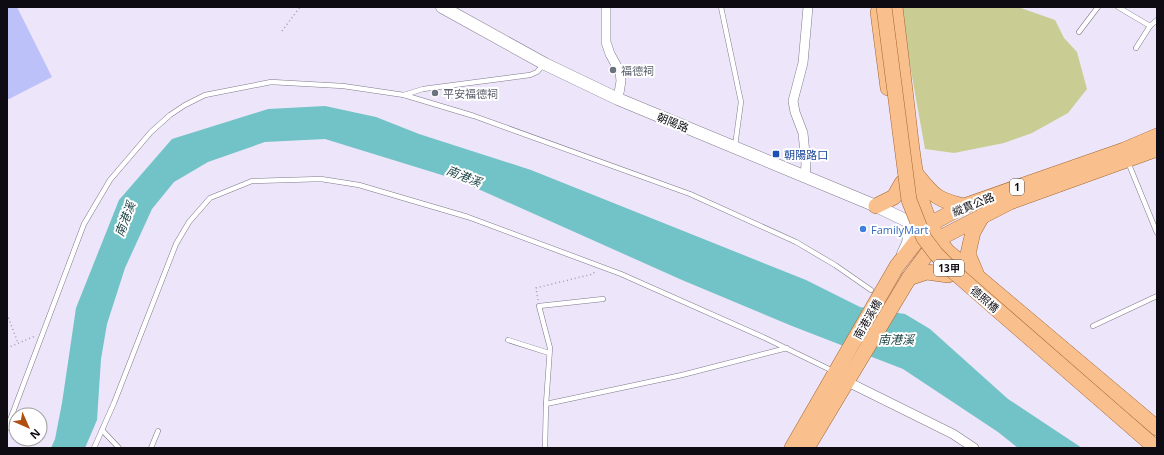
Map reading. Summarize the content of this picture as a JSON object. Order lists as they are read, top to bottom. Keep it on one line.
{"streets":{"main road":["1","縱貫公路","13甲","德照橋","南港溪橋"],"street":["朝陽路"]},"crossings":[["1","南港溪橋"],["縱貫公路","南港溪橋"]],"water":["南港溪"],"places":{"other":["福德祠","平安福德祠","FamilyMart"],"transit":["朝陽路口"]},"north":"bottom right"}
